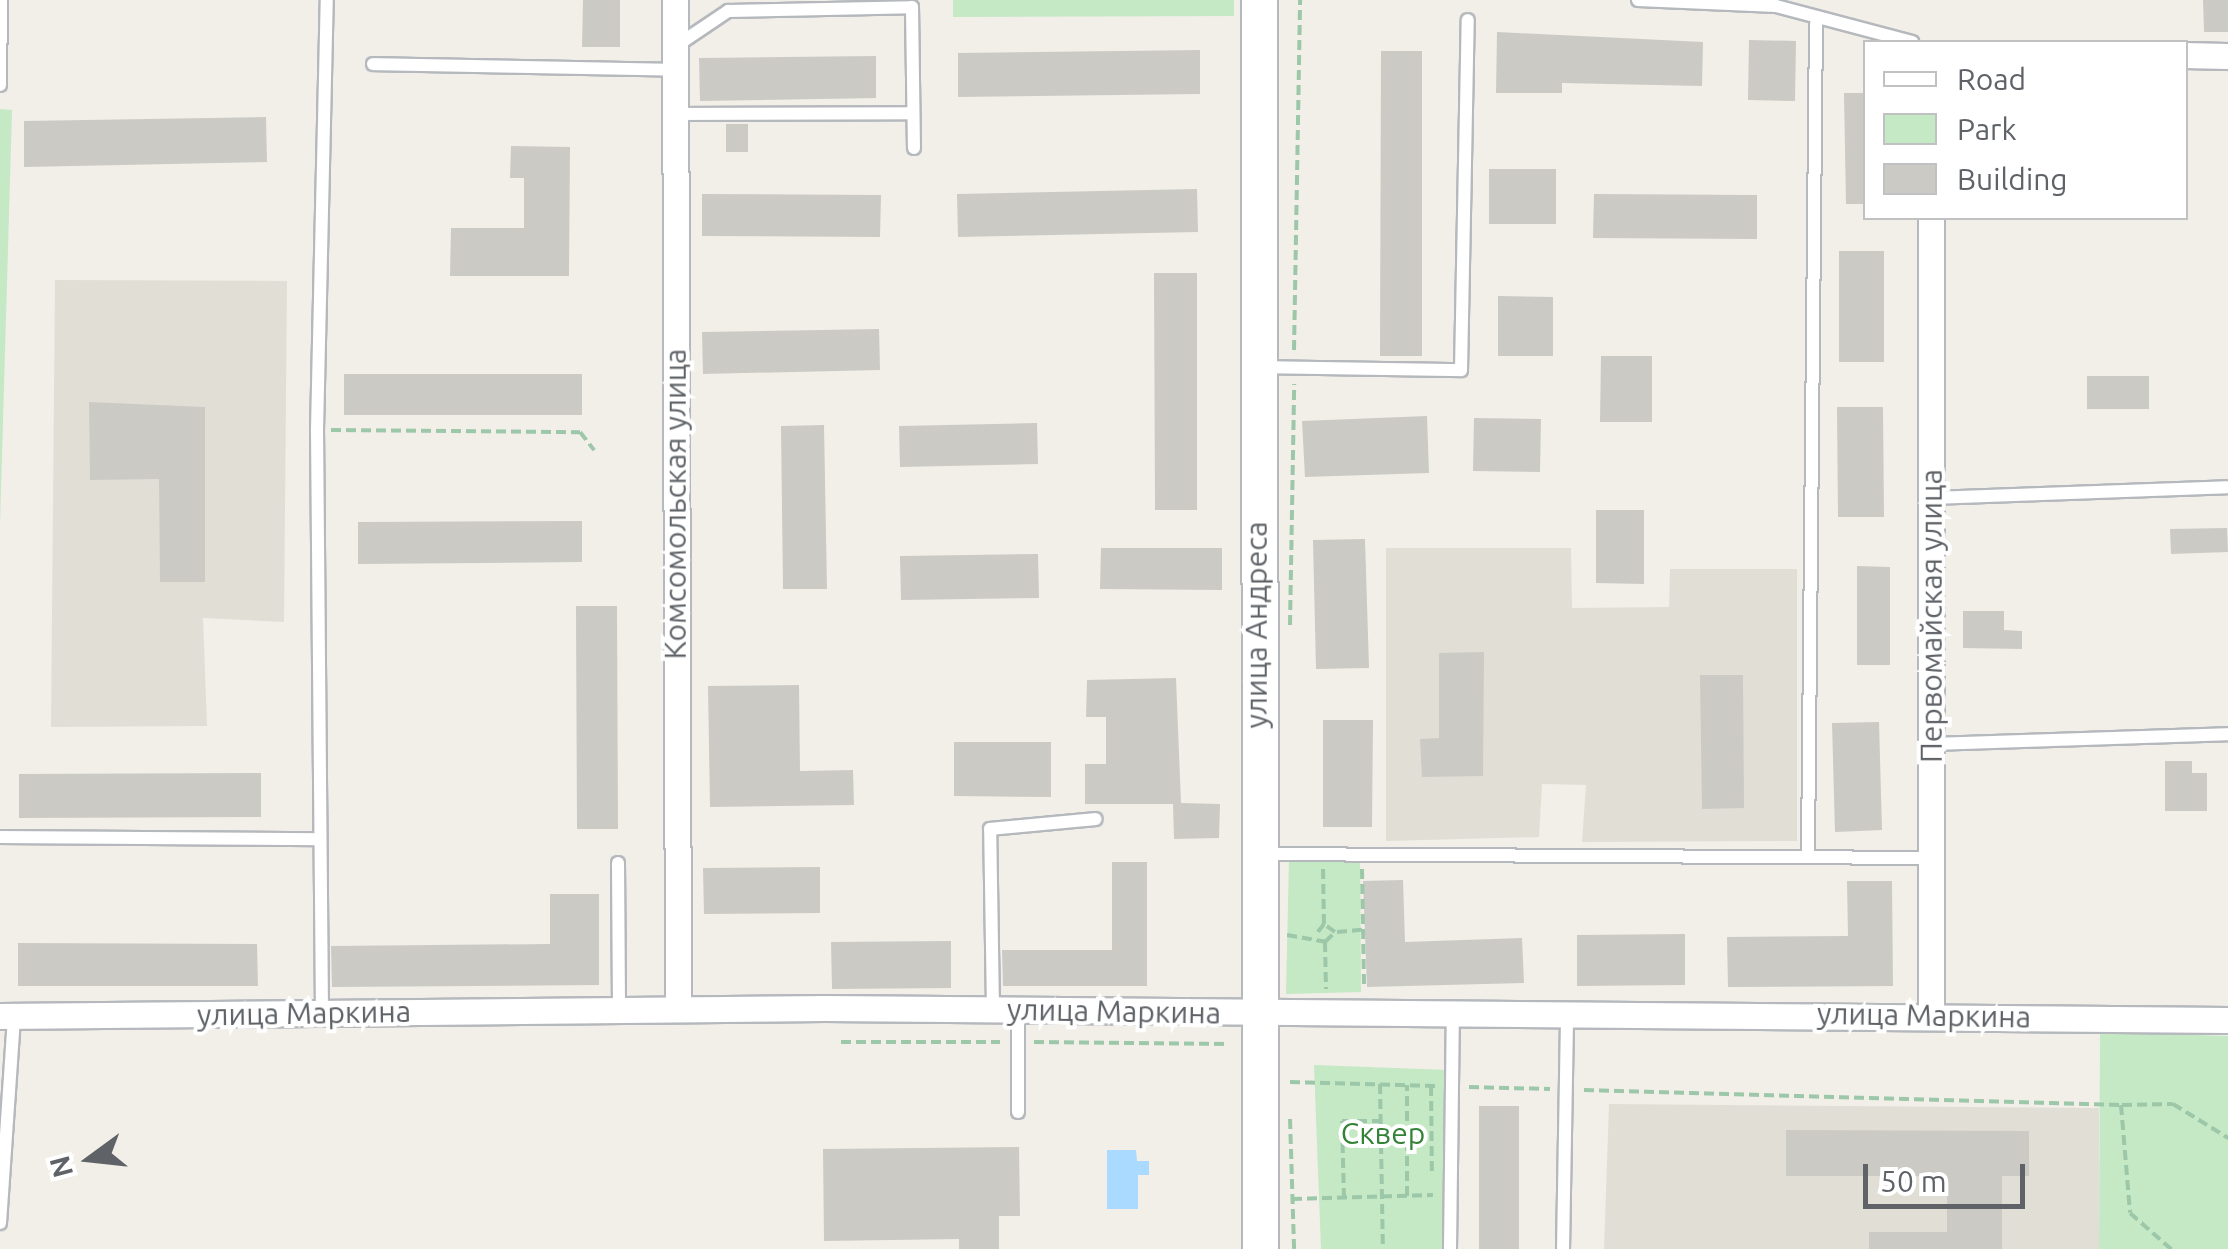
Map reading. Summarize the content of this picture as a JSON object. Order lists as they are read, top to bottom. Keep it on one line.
{"streets":{"street":["Комсомольская улица","Первомайская улица","улица Андреса","улица Маркина"]},"crossings":[["Комсомольская улица","улица Маркина"],["Первомайская улица","улица Маркина"],["улица Андреса","улица Маркина"]],"parks":["Сквер"],"legend":["Road","Park","Building"],"scale_bar":"50 m","north":"left"}
